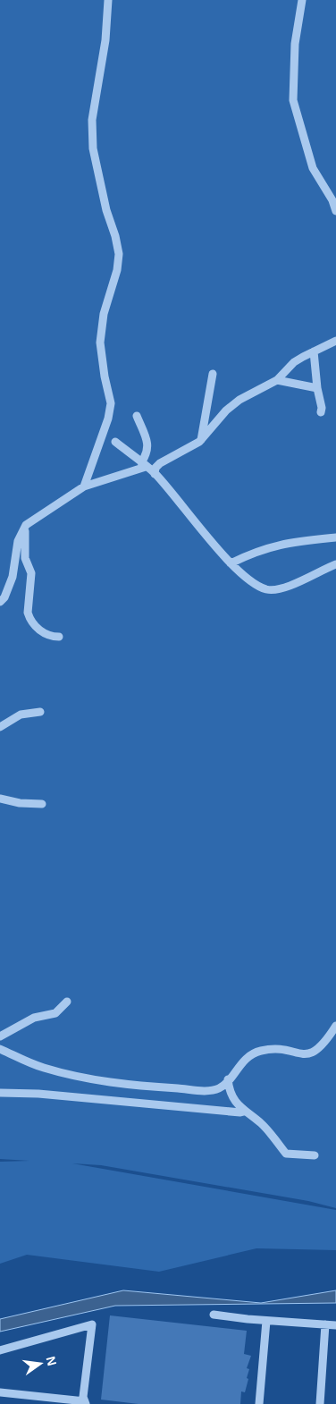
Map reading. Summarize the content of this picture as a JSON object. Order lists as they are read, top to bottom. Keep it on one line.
{"north":"right"}
